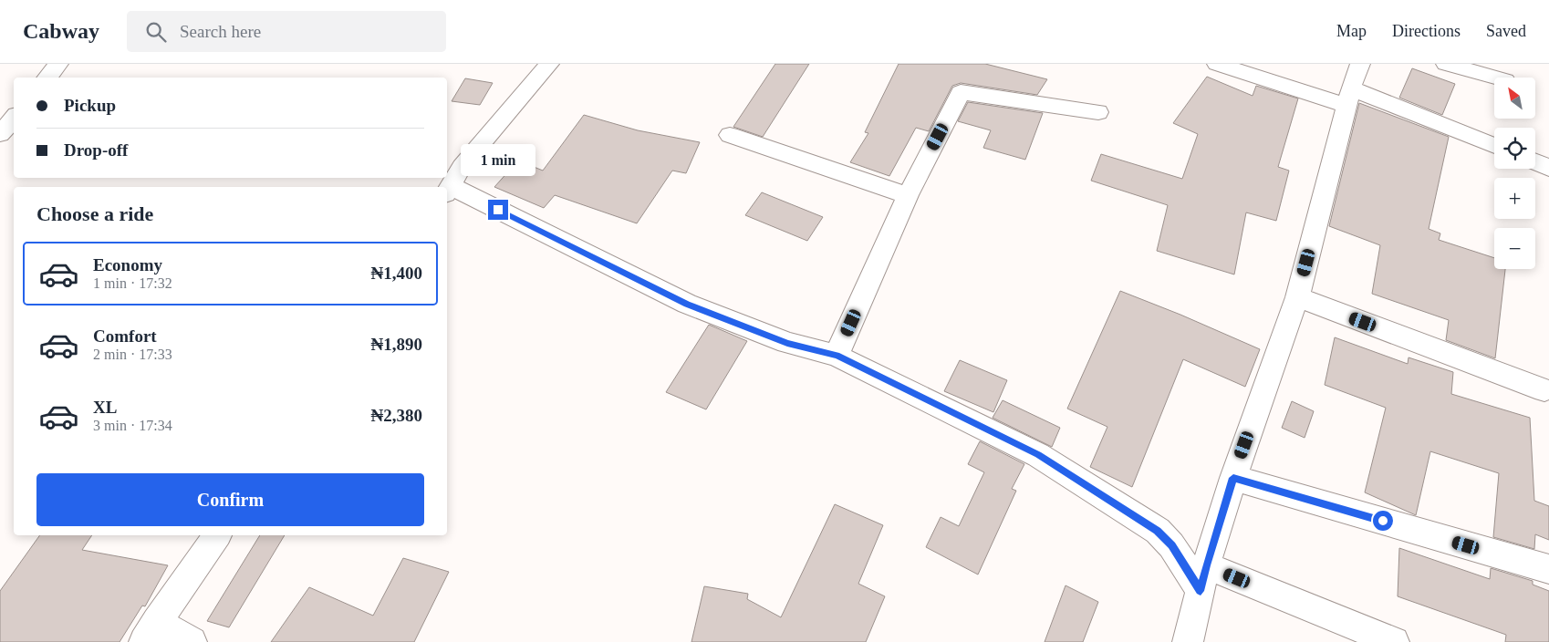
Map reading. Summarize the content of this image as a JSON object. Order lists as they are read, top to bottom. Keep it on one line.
{"north":"top left","page":{"header":"Cabway","search":"Search here","nav":["Map","Directions","Saved"],"map_buttons":["+","−"],"banner":["Pickup","Drop-off"],"bubble":"1 min","heading":"Choose a ride","list":[{"name":"Economy","note":"1 min · 17:32","value":"₦1,400"},{"name":"Comfort","note":"2 min · 17:33","value":"₦1,890"},{"name":"XL","note":"3 min · 17:34","value":"₦2,380"}],"buttons":"Confirm"}}
